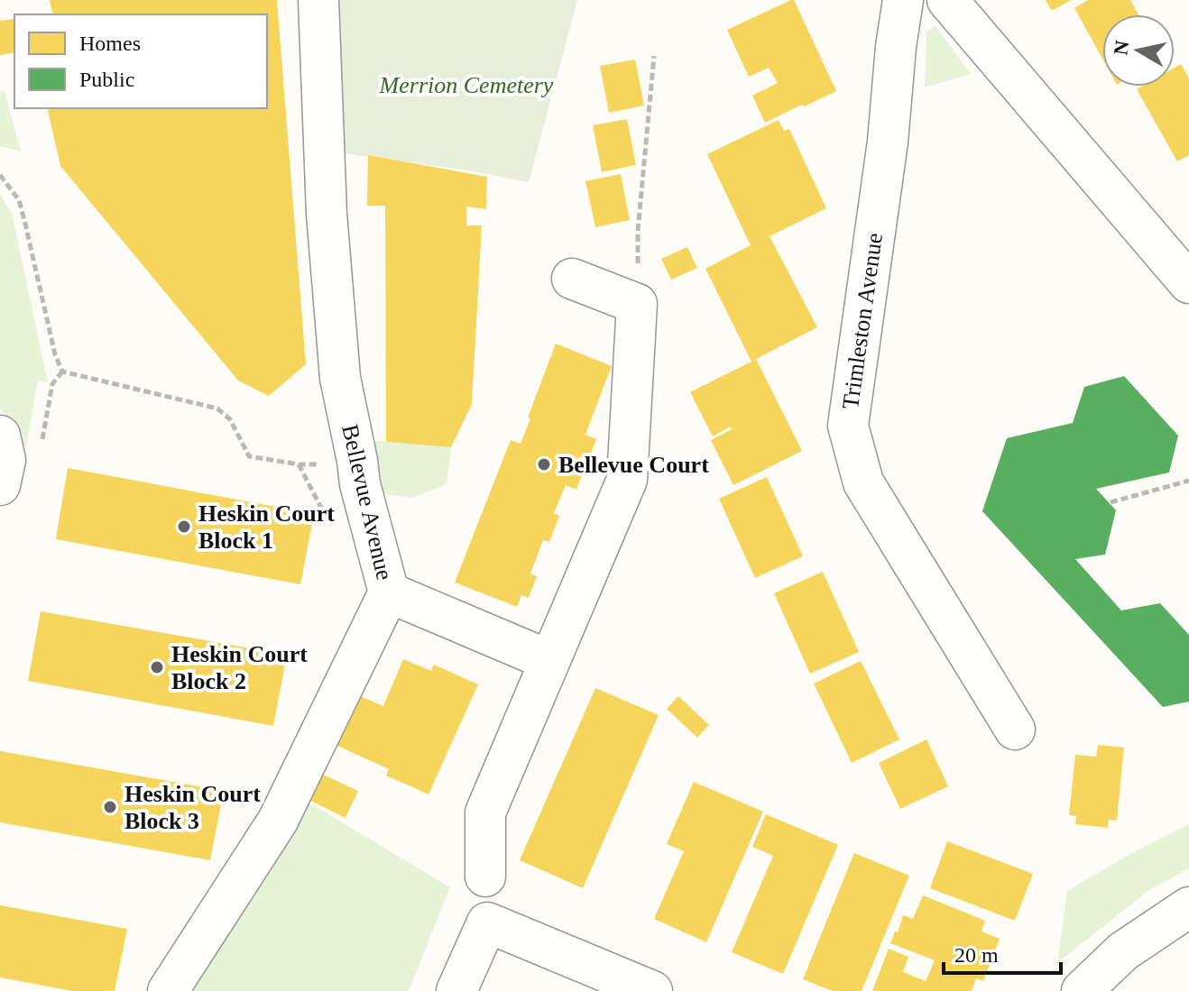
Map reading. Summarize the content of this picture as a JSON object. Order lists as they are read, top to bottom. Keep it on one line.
{"streets":{"street":["Trimleston Avenue","Bellevue Avenue"]},"parks":["Merrion Cemetery"],"places":["Bellevue Court","Heskin Court Block 1","Heskin Court Block 2","Heskin Court Block 3"],"legend":["Homes","Public"],"scale_bar":"20 m","north":"left"}
